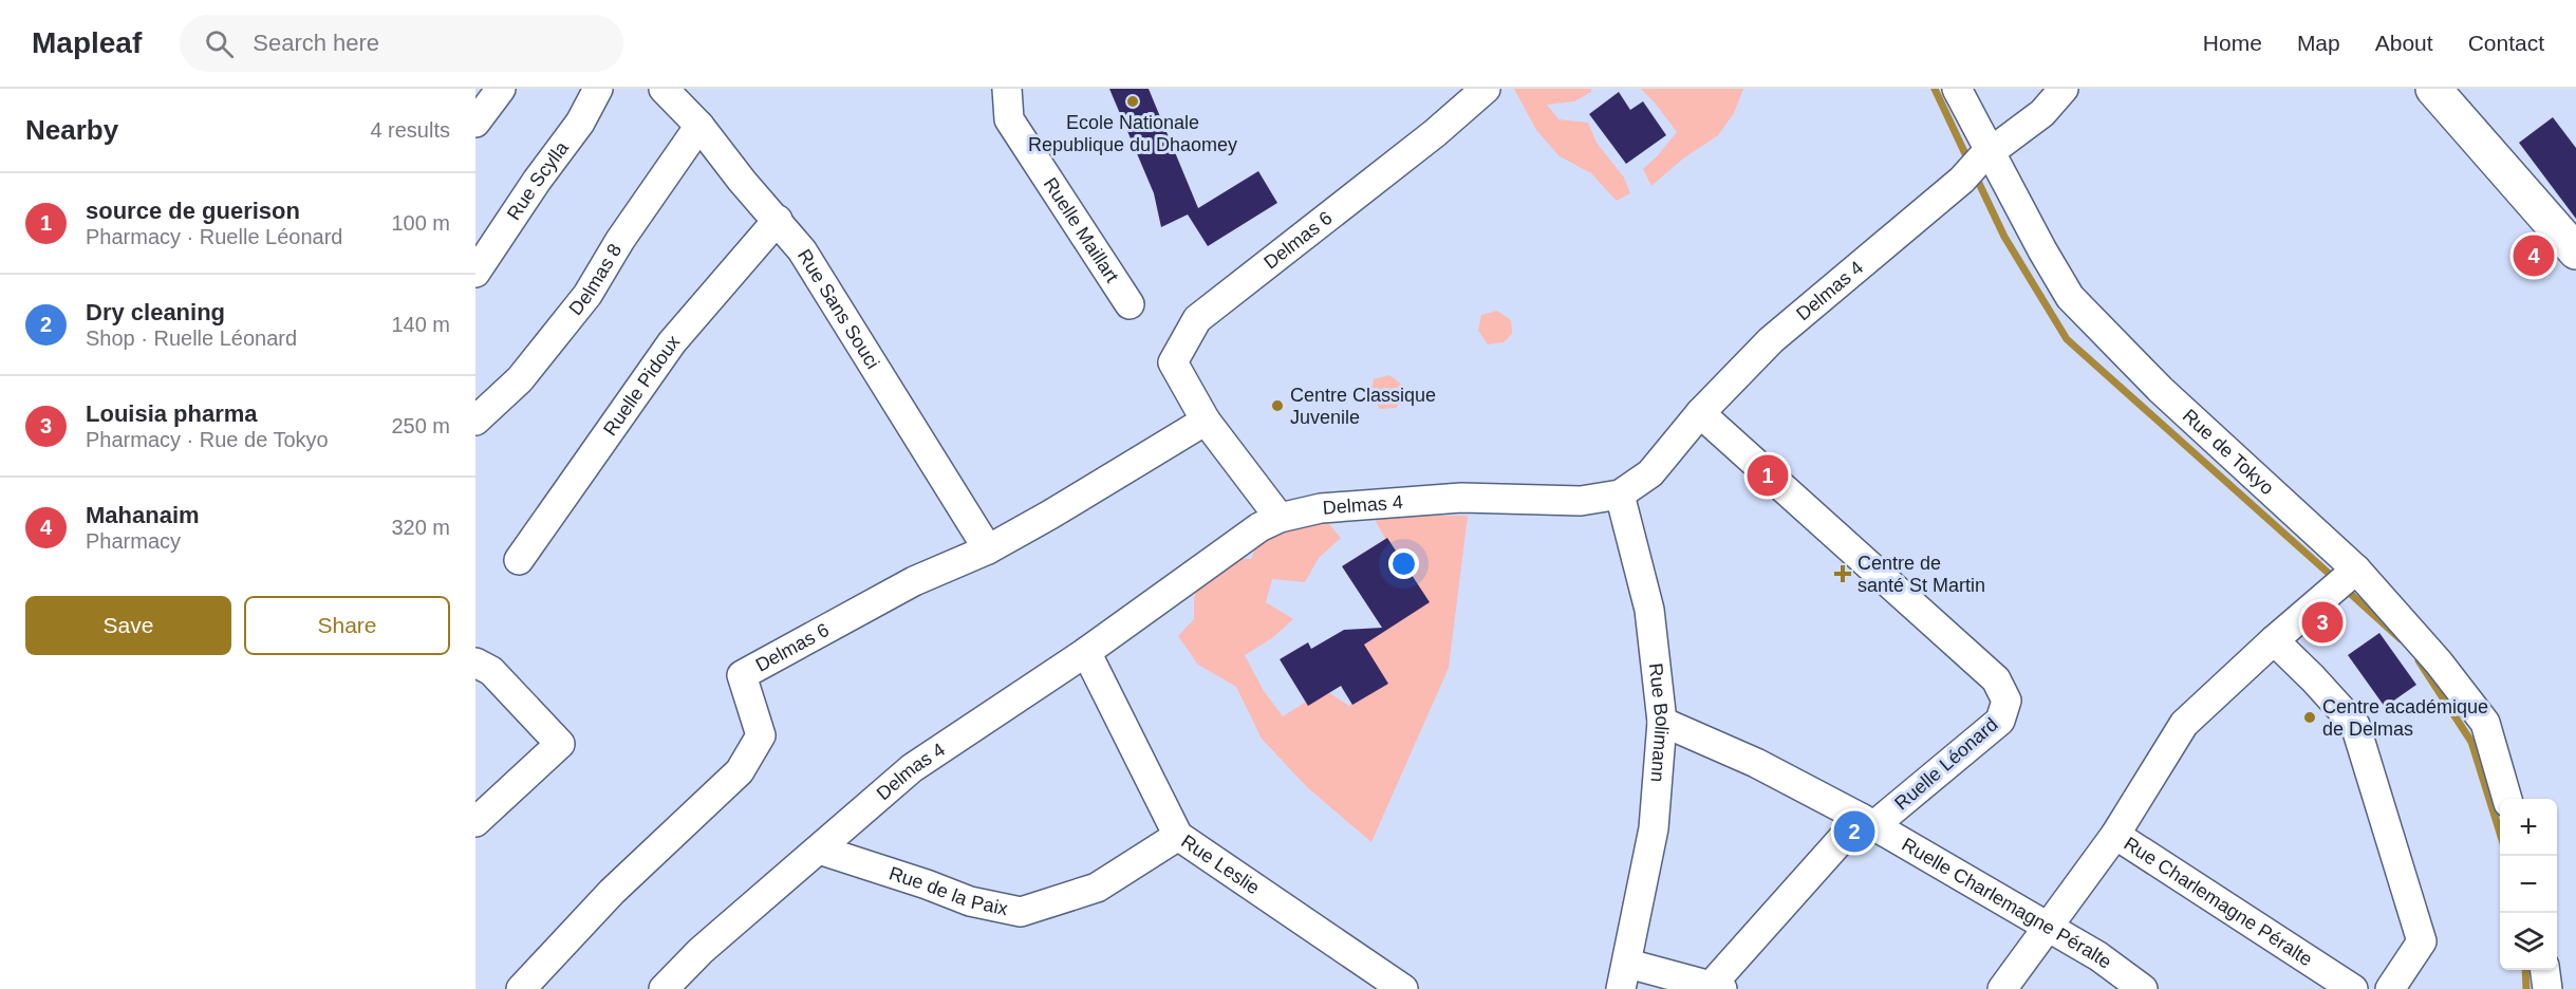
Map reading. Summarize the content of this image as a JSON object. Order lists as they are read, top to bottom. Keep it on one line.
{"streets":{"street":["Rue Scylla","Ruelle Maillart","Delmas 6","Delmas 8","Delmas 4","Rue Sans Souci","Ruelle Pidoux","Rue de Tokyo","Rue Bolimann","Ruelle Léonard","Rue Leslie","Rue de la Paix","Rue Charlemagne Péralte","Ruelle Charlemagne Péralte"]},"crossings":[["Delmas 6","Delmas 4"],["Delmas 6","Rue Sans Souci"],["Delmas 8","Rue Sans Souci"],["Delmas 4","Rue de Tokyo"],["Delmas 4","Rue Bolimann"],["Delmas 4","Ruelle Léonard"],["Delmas 4","Rue Leslie"],["Delmas 4","Rue de la Paix"],["Rue Sans Souci","Ruelle Pidoux"],["Rue Bolimann","Ruelle Charlemagne Péralte"],["Ruelle Léonard","Ruelle Charlemagne Péralte"],["Rue Leslie","Rue de la Paix"]],"places":{"other":["Ecole Nationale Republique du Dhaomey","Centre Classique Juvenile","Centre académique de Delmas"],"health":["Centre de santé St Martin"]},"page":{"header":"Mapleaf","search":"Search here","nav":["Home","Map","About","Contact"],"heading":["Nearby","4 results"],"list":[{"mark":"1","name":"source de guerison","note":"Pharmacy · Ruelle Léonard","value":"100 m"},{"mark":"2","name":"Dry cleaning","note":"Shop · Ruelle Léonard","value":"140 m"},{"mark":"3","name":"Louisia pharma","note":"Pharmacy · Rue de Tokyo","value":"250 m"},{"mark":"4","name":"Mahanaim","note":"Pharmacy","value":"320 m"}],"pins":["4","1","3","2"],"buttons":["Save","Share"],"map_buttons":["+","−"]}}
